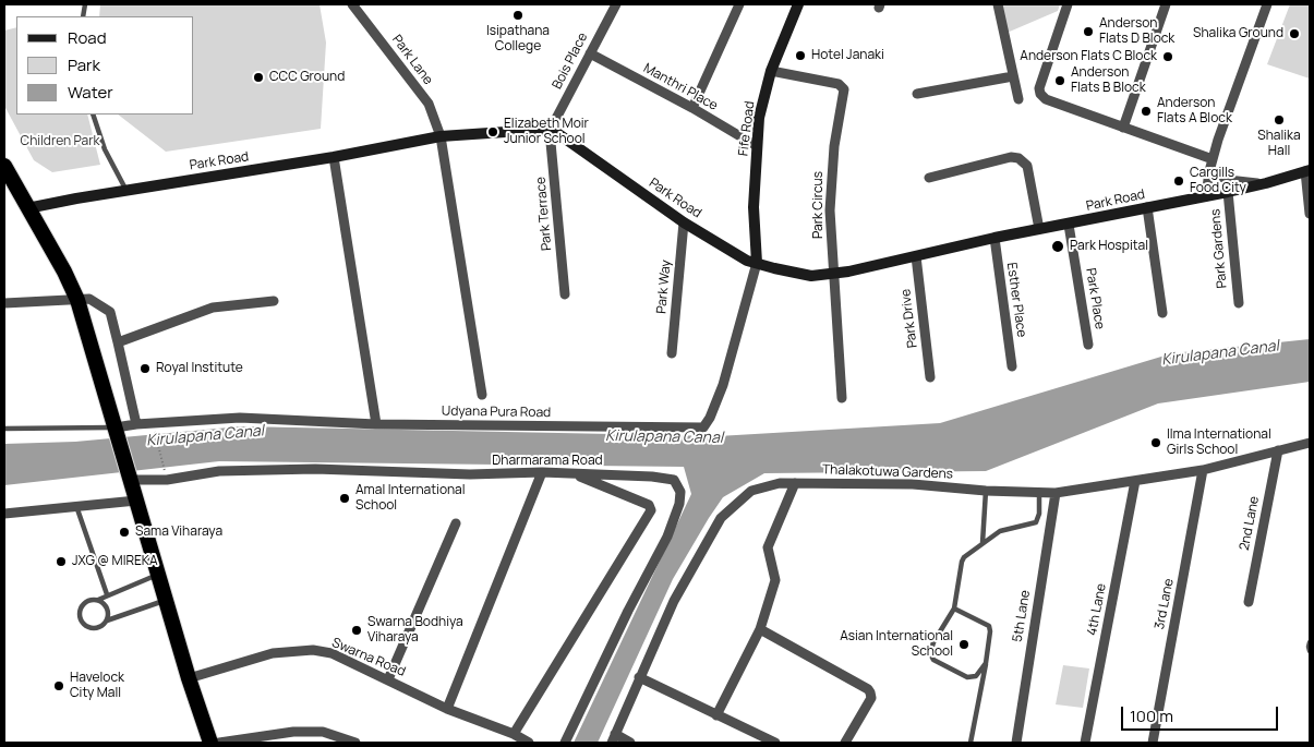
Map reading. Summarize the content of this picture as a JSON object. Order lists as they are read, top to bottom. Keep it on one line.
{"streets":{"main road":["Fife Road","Park Road"],"street":["Park Lane","Bois Place","Manthri Place","Park Circus","Park Terrace","Park Gardens","Park Way","Park Place","Esther Place","Park Drive","Udyana Pura Road","Dharmarama Road","Thalakotuwa Gardens","2nd Lane","3rd Lane","4th Lane","5th Lane","Swarna Road"]},"crossings":[["Park Lane","Park Road"],["Bois Place","Manthri Place"],["Bois Place","Park Road"],["Bois Place","Park Terrace"],["Manthri Place","Fife Road"],["Fife Road","Park Road"],["Fife Road","Park Circus"],["Fife Road","Udyana Pura Road"],["Park Road","Park Circus"],["Park Road","Park Terrace"],["Park Road","Park Gardens"],["Park Road","Park Way"],["Park Road","Park Place"],["Park Road","Esther Place"],["Park Road","Park Drive"],["Park Road","Udyana Pura Road"],["Thalakotuwa Gardens","2nd Lane"],["Thalakotuwa Gardens","3rd Lane"],["Thalakotuwa Gardens","4th Lane"],["Thalakotuwa Gardens","5th Lane"]],"water":["Kirulapana Canal"],"parks":["Children Park"],"places":["Isipathana College","Anderson Flats D Block","Shalika Ground","Hotel Janaki","Anderson Flats C Block","CCC Ground","Anderson Flats B Block","Anderson Flats A Block","Shalika Hall","Elizabeth Moir Junior School","Cargills Food City","Park Hospital","Royal Institute","Ilma International Girls School","Amal International School","Sama Viharaya","JXG @ MIREKA","Swarna Bodhiya Viharaya","Asian International School","Havelock City Mall"],"legend":["Road","Park","Water"],"scale_bar":"100 m"}
